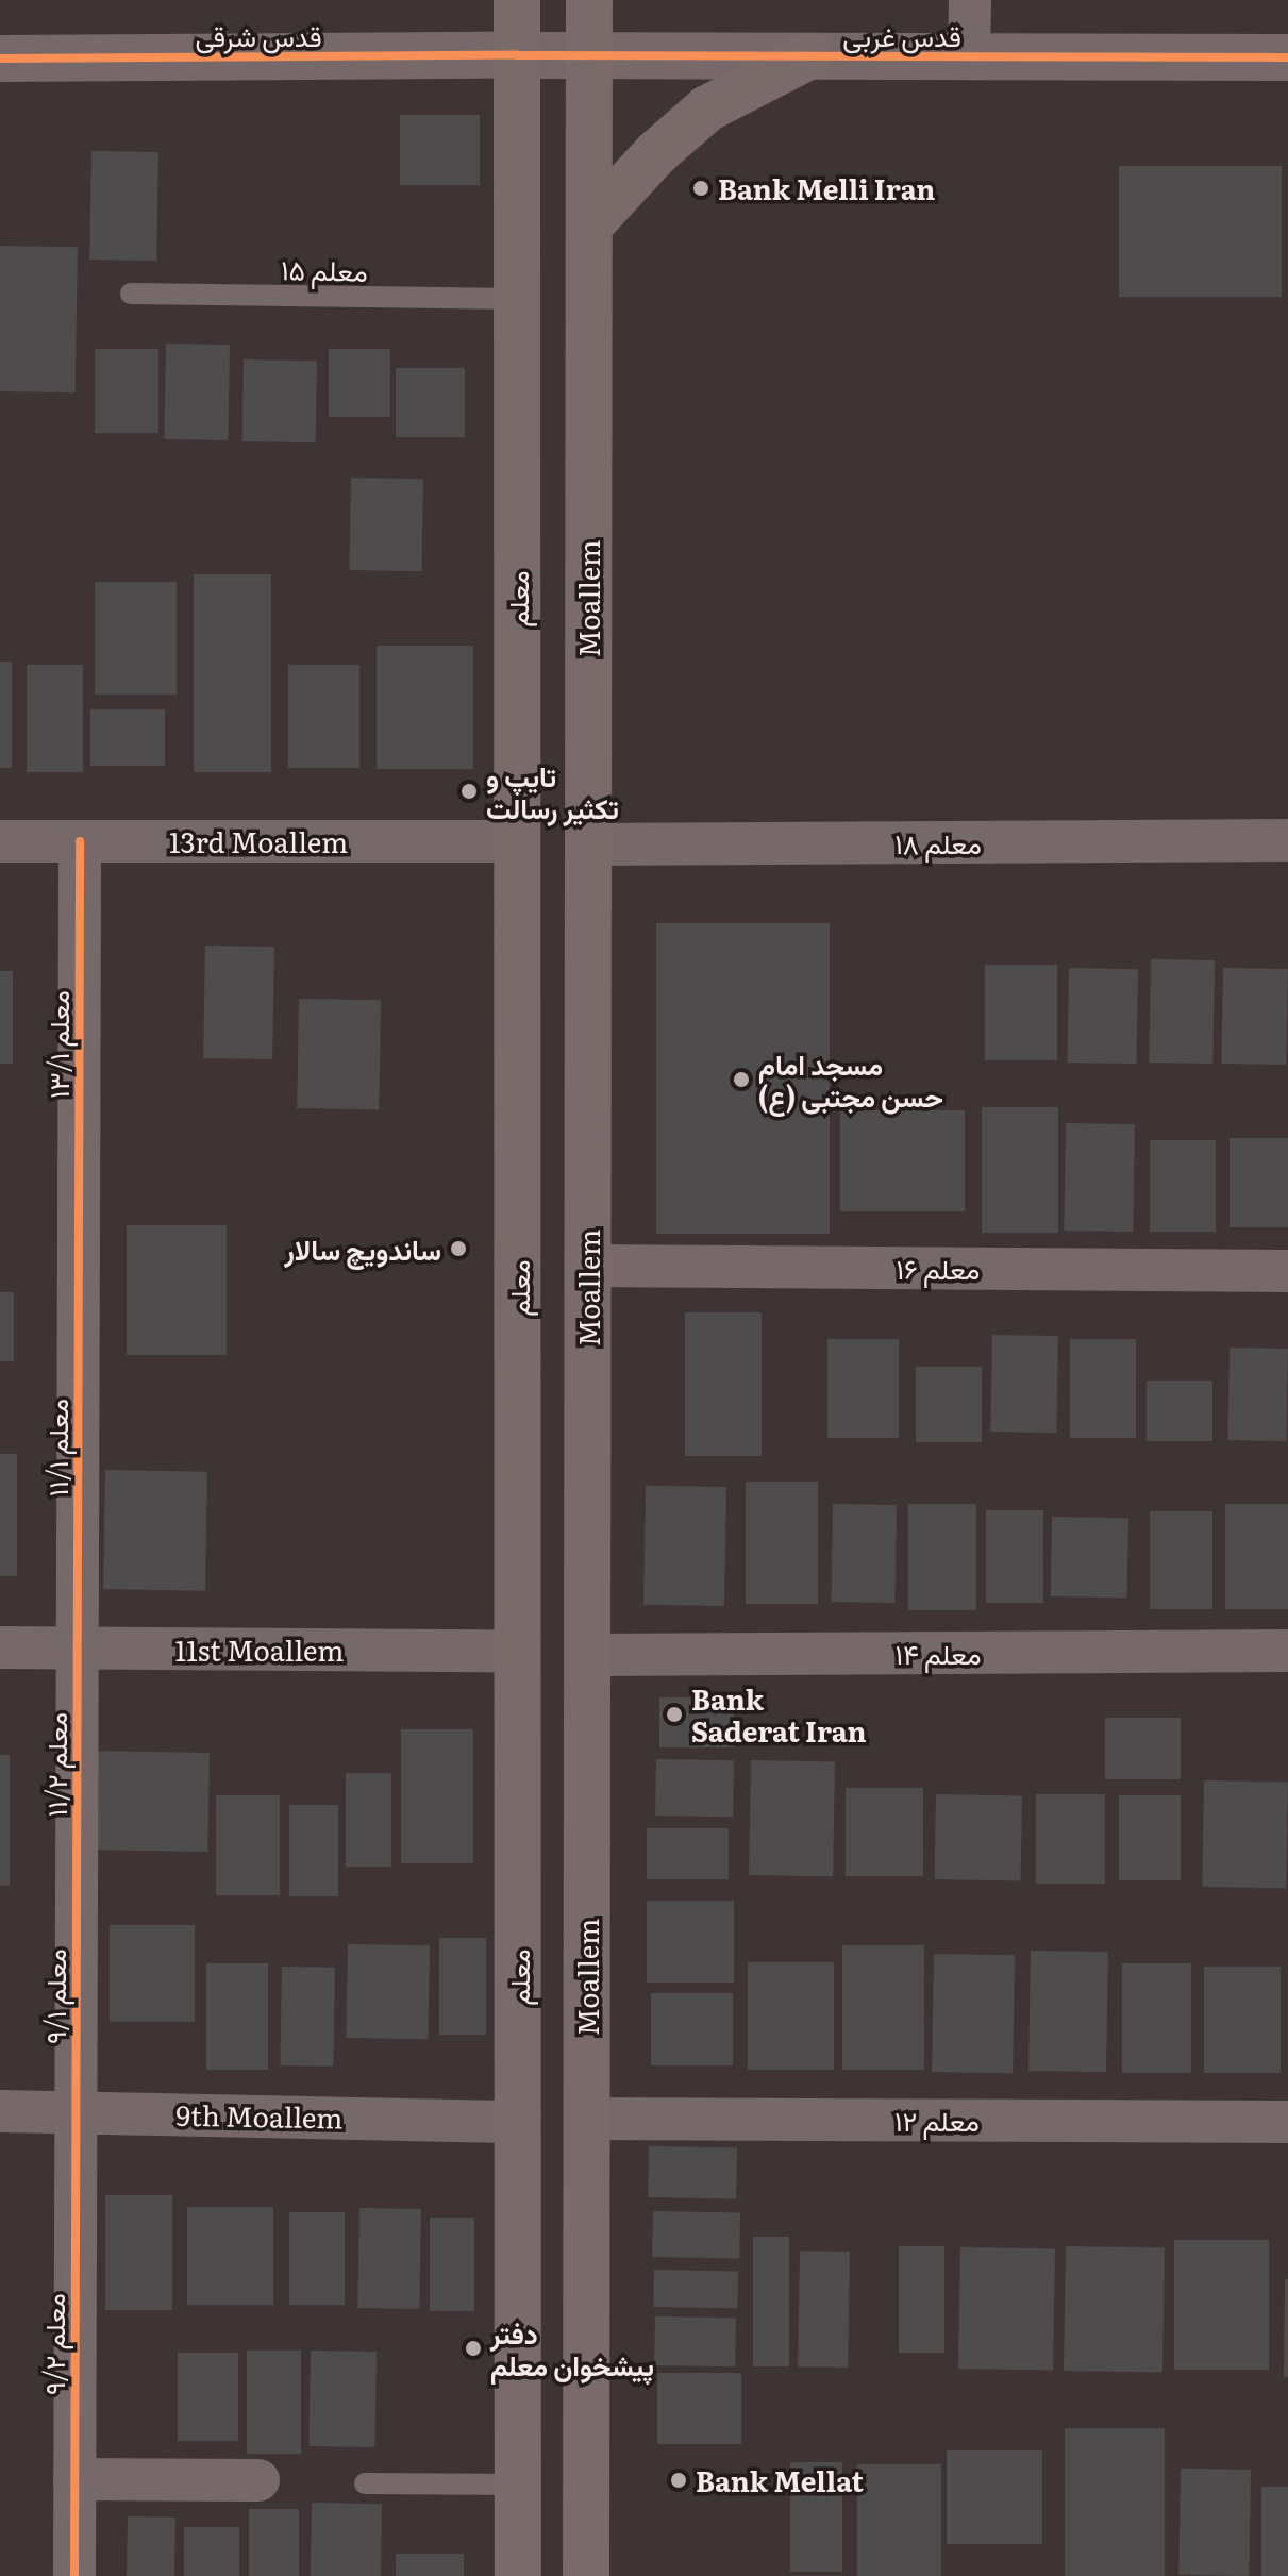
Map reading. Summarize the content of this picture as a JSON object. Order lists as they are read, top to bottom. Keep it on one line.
{"streets":{"main road":["معلم","Moallem"],"street":["قدس شرقی","قدس غربی","13rd Moallem","معلم ۱۸","معلم ۱۳/۱","معلم ۱۶‌","معلم ۱۱/۱","11st Moallem","معلم ۱۴","معلم ۱۱/۲","معلم ۹/۱","9th Moallem","معلم ۱۲","معلم ۹/۲"],"lane":["معلم ۱۵"]},"crossings":[["قدس شرقی","قدس غربی"],["قدس شرقی","معلم"],["قدس غربی","معلم"],["قدس غربی","Moallem"],["معلم ۱۵","معلم"],["معلم","13rd Moallem"],["معلم","11st Moallem"],["معلم","9th Moallem"],["Moallem","معلم ۱۸"],["Moallem","معلم ۱۶‌"],["Moallem","معلم ۱۴"],["Moallem","معلم ۱۲"],["13rd Moallem","معلم ۱۳/۱"],["معلم ۱۳/۱","معلم ۱۱/۱"],["معلم ۱۱/۱","11st Moallem"],["معلم ۱۱/۱","معلم ۱۱/۲"],["11st Moallem","معلم ۱۱/۲"],["معلم ۱۱/۲","معلم ۹/۱"],["معلم ۹/۱","9th Moallem"],["معلم ۹/۱","معلم ۹/۲"],["9th Moallem","معلم ۹/۲"]],"places":["Bank Melli Iran","تایپ و تکثیر رسالت","مسجد امام حسن مجتبی (ع)","ساندویچ سالار","Bank Saderat Iran","دفتر پیشخوان معلم","Bank Mellat"]}
